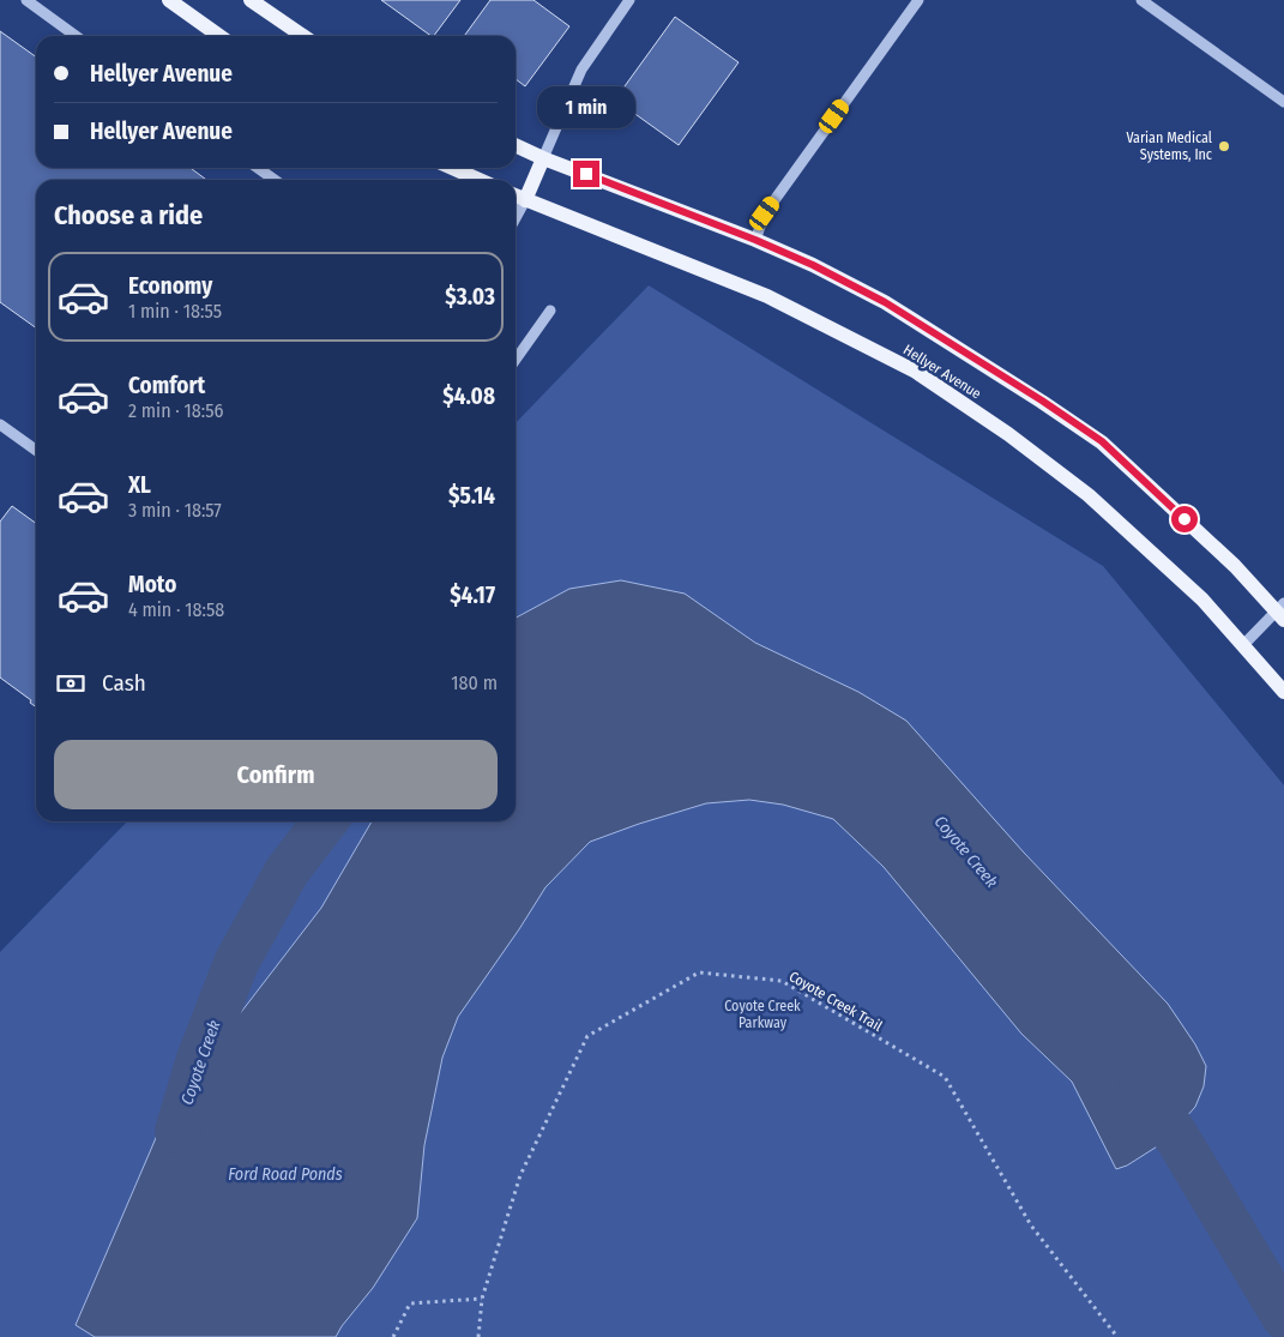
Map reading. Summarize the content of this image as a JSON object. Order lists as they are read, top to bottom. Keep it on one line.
{"streets":{"main road":["Hellyer Avenue"],"path":["Coyote Creek Trail"]},"water":["Coyote Creek","Ford Road Ponds"],"parks":["Coyote Creek Parkway"],"places":["Varian Medical Systems, Inc"],"page":{"banner":["Hellyer Avenue","Hellyer Avenue"],"bubble":"1 min","heading":"Choose a ride","list":[{"name":"Economy","note":"1 min · 18:55","value":"$3.03"},{"name":"Comfort","note":"2 min · 18:56","value":"$4.08"},{"name":"XL","note":"3 min · 18:57","value":"$5.14"},{"name":"Moto","note":"4 min · 18:58","value":"$4.17"}],"pay":["Cash","180 m"],"buttons":"Confirm"}}
